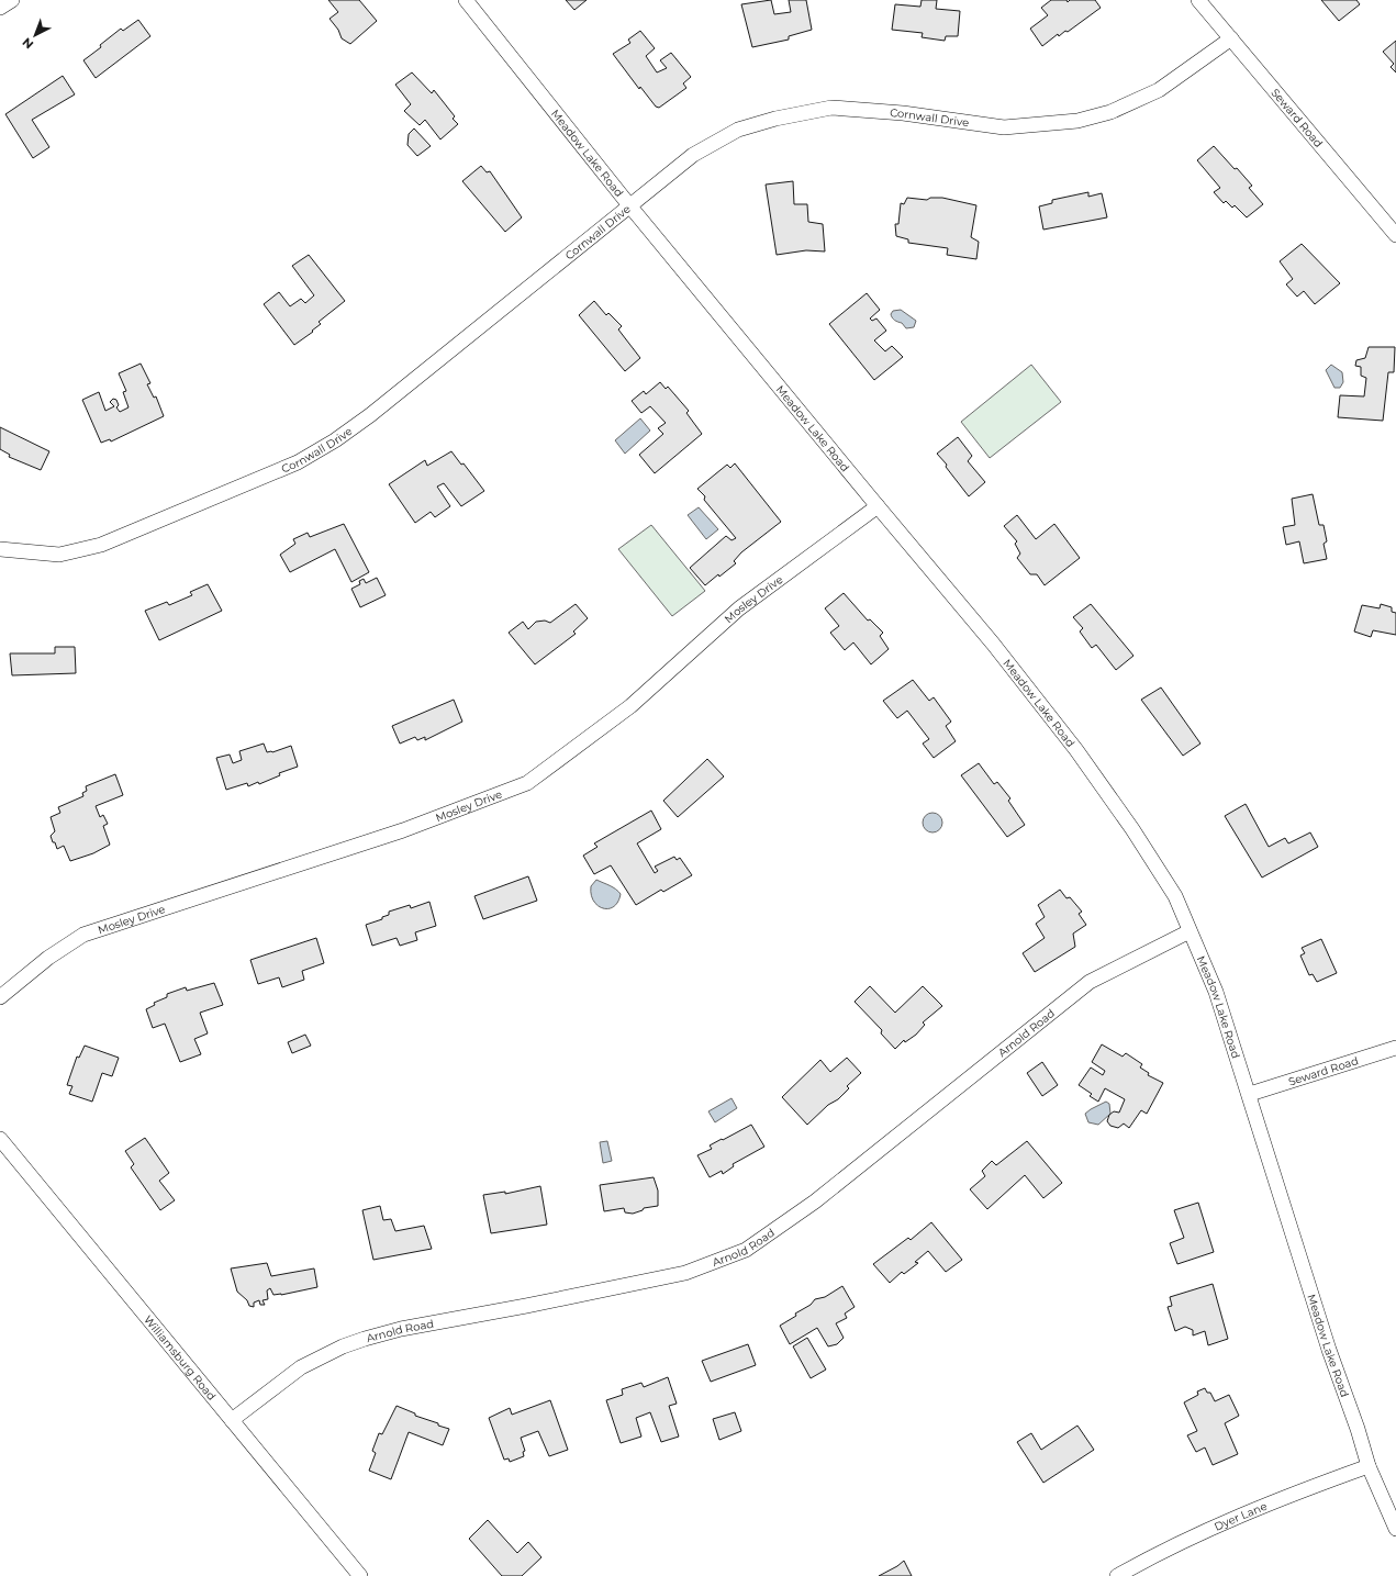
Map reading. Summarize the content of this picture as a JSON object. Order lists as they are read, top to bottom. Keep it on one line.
{"streets":{"street":["Cornwall Drive","Seward Road","Meadow Lake Road","Mosley Drive","Arnold Road","Williamsburg Road","Dyer Lane"]},"crossings":[["Cornwall Drive","Seward Road"],["Cornwall Drive","Meadow Lake Road"],["Seward Road","Meadow Lake Road"],["Meadow Lake Road","Mosley Drive"],["Meadow Lake Road","Arnold Road"],["Meadow Lake Road","Dyer Lane"],["Arnold Road","Williamsburg Road"]],"north":"bottom left"}
